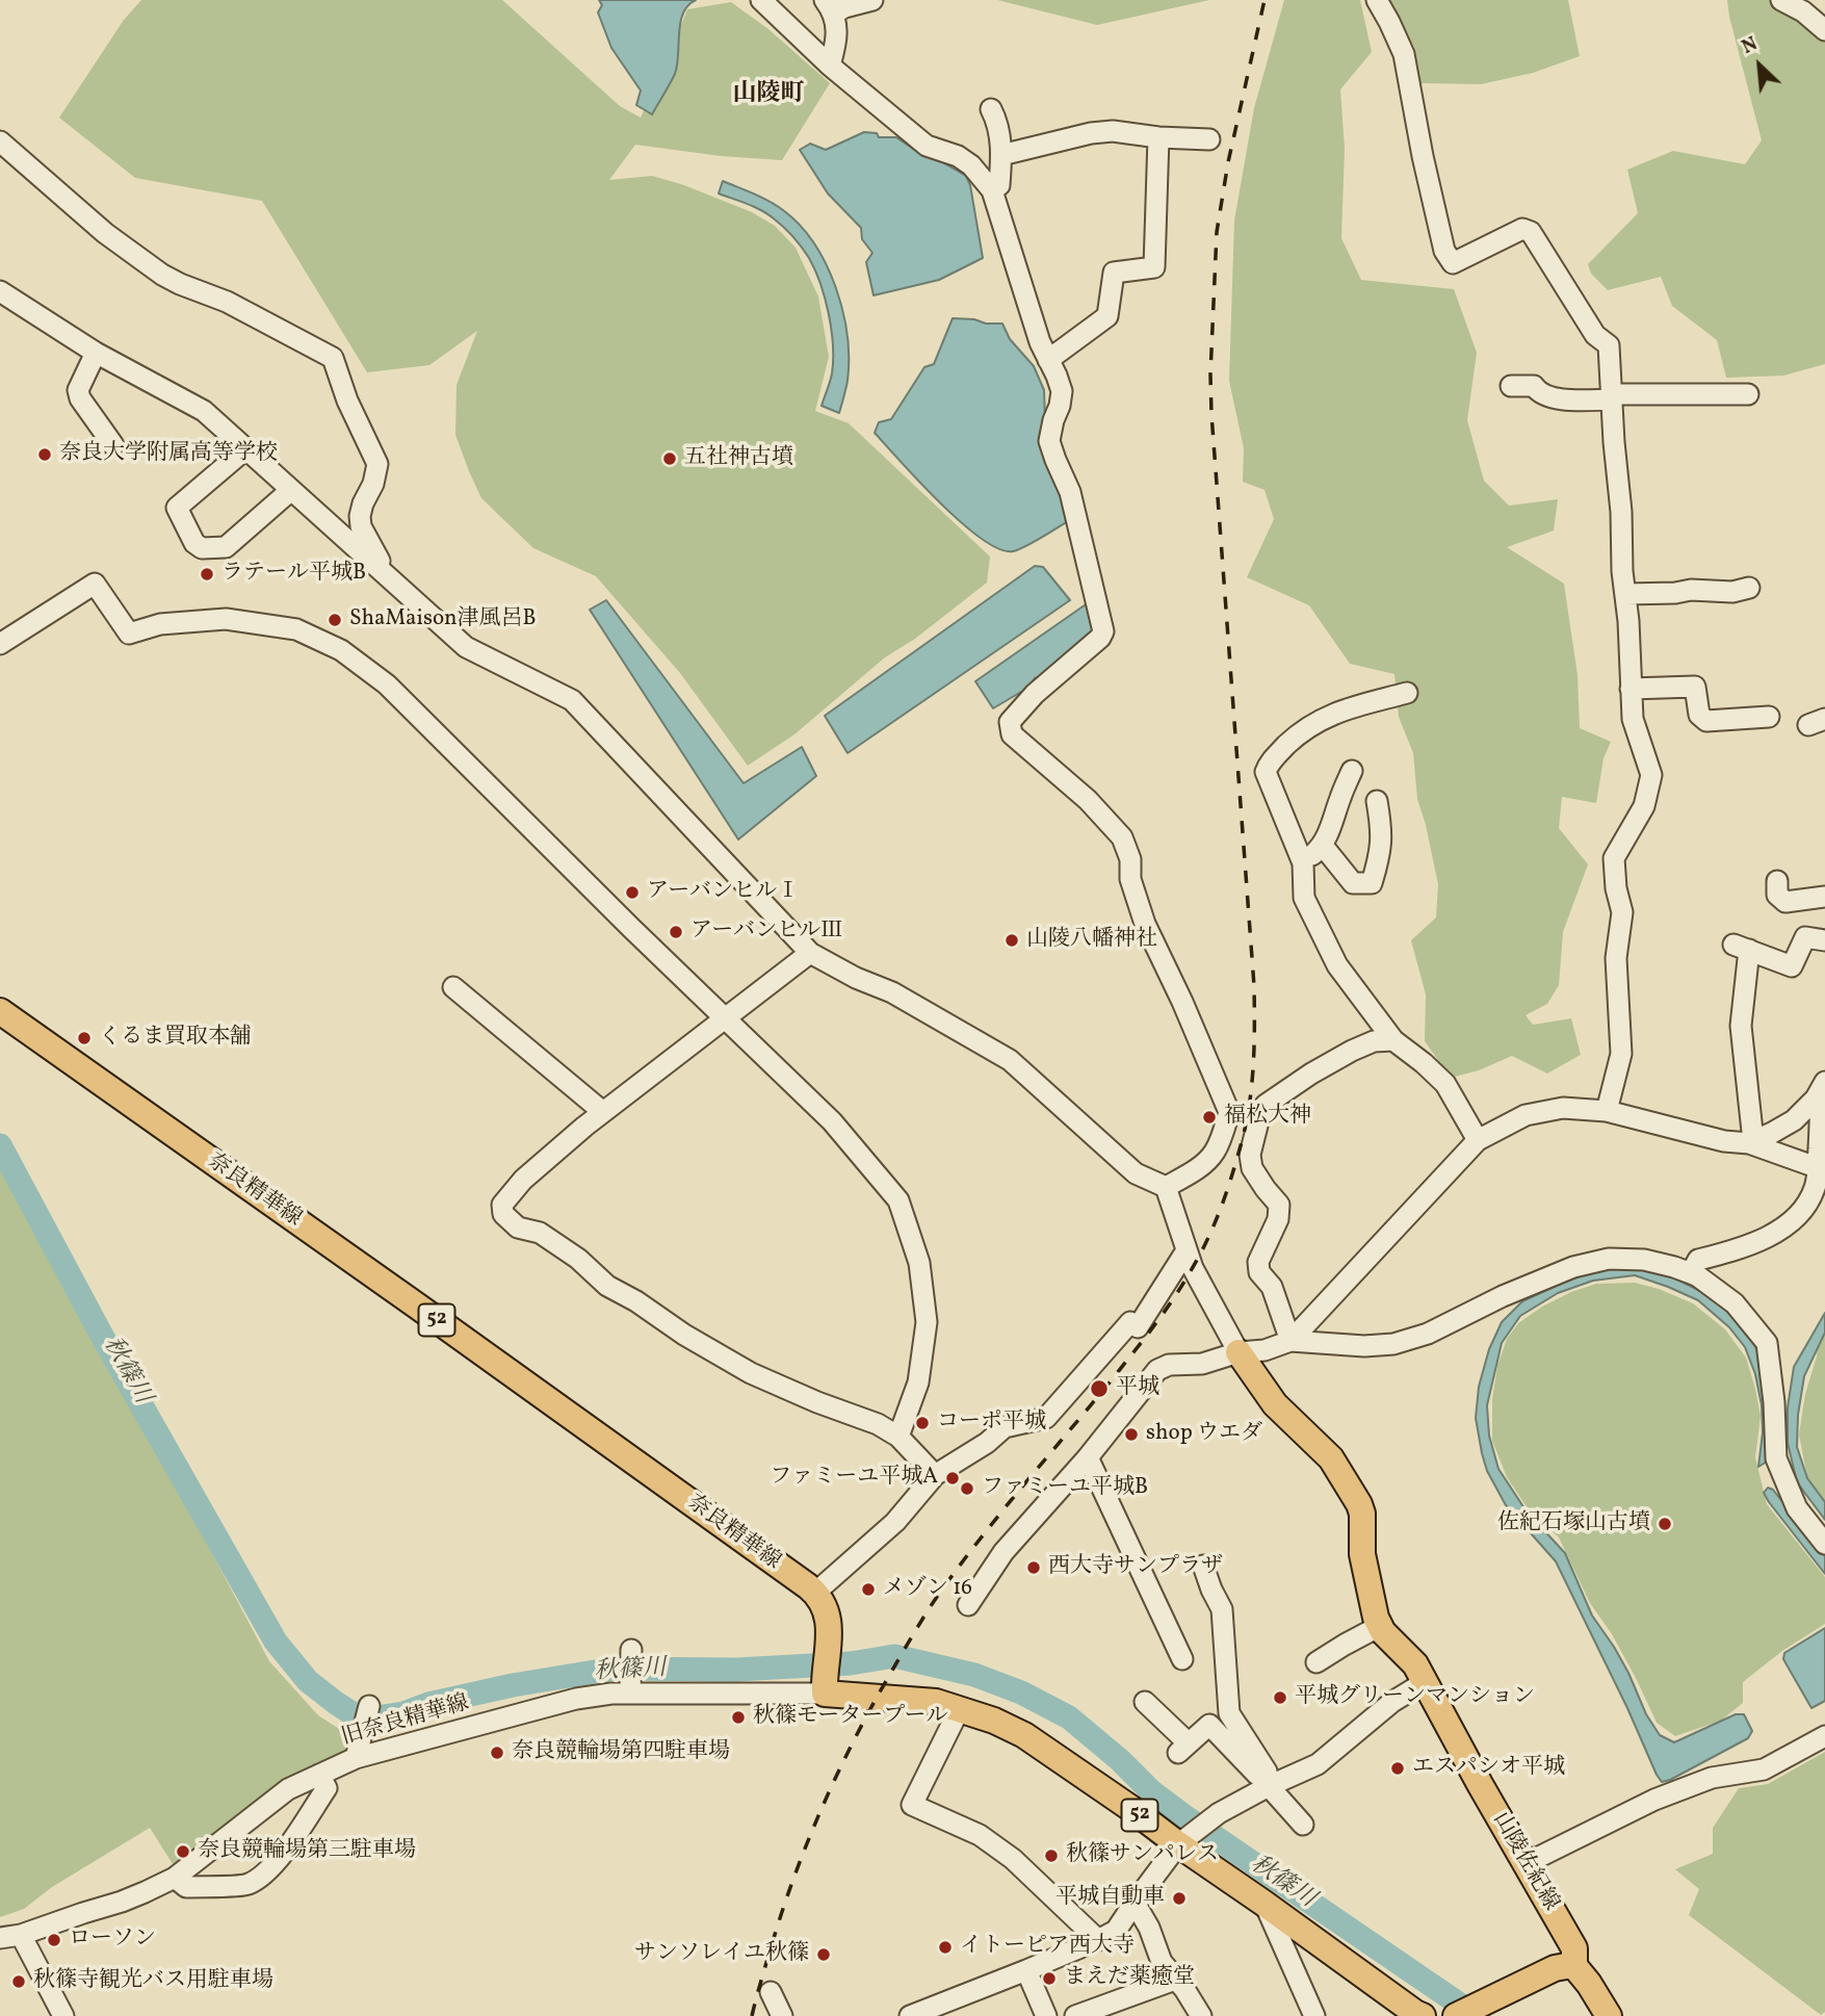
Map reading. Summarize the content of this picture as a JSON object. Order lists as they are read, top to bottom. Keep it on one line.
{"streets":{"main road":["奈良精華線","52","山陵佐紀線"],"street":["旧奈良精華線"]},"crossings":[["52","旧奈良精華線"]],"districts":["山陵町"],"water":["秋篠川"],"places":["奈良大学附属高等学校","五社神古墳","ラテール平城B","ShaMaison津風呂B","アーバンヒルⅠ","アーバンヒルⅢ","山陵八幡神社","くるま買取本舗","福松大神","平城","コーポ平城","shop ウエダ","ファミーユ平城A","ファミーユ平城B","佐紀石塚山古墳","西大寺サンプラザ","メゾン 16","平城グリーンマンション","秋篠モータープール","奈良競輪場第四駐車場","エスパシオ平城","奈良競輪場第三駐車場","秋篠サンパレス","平城自動車","ローソン","イトーピア西大寺","サンソレイユ秋篠","まえだ薬癒堂","秋篠寺観光バス用駐車場"],"north":"top left"}
